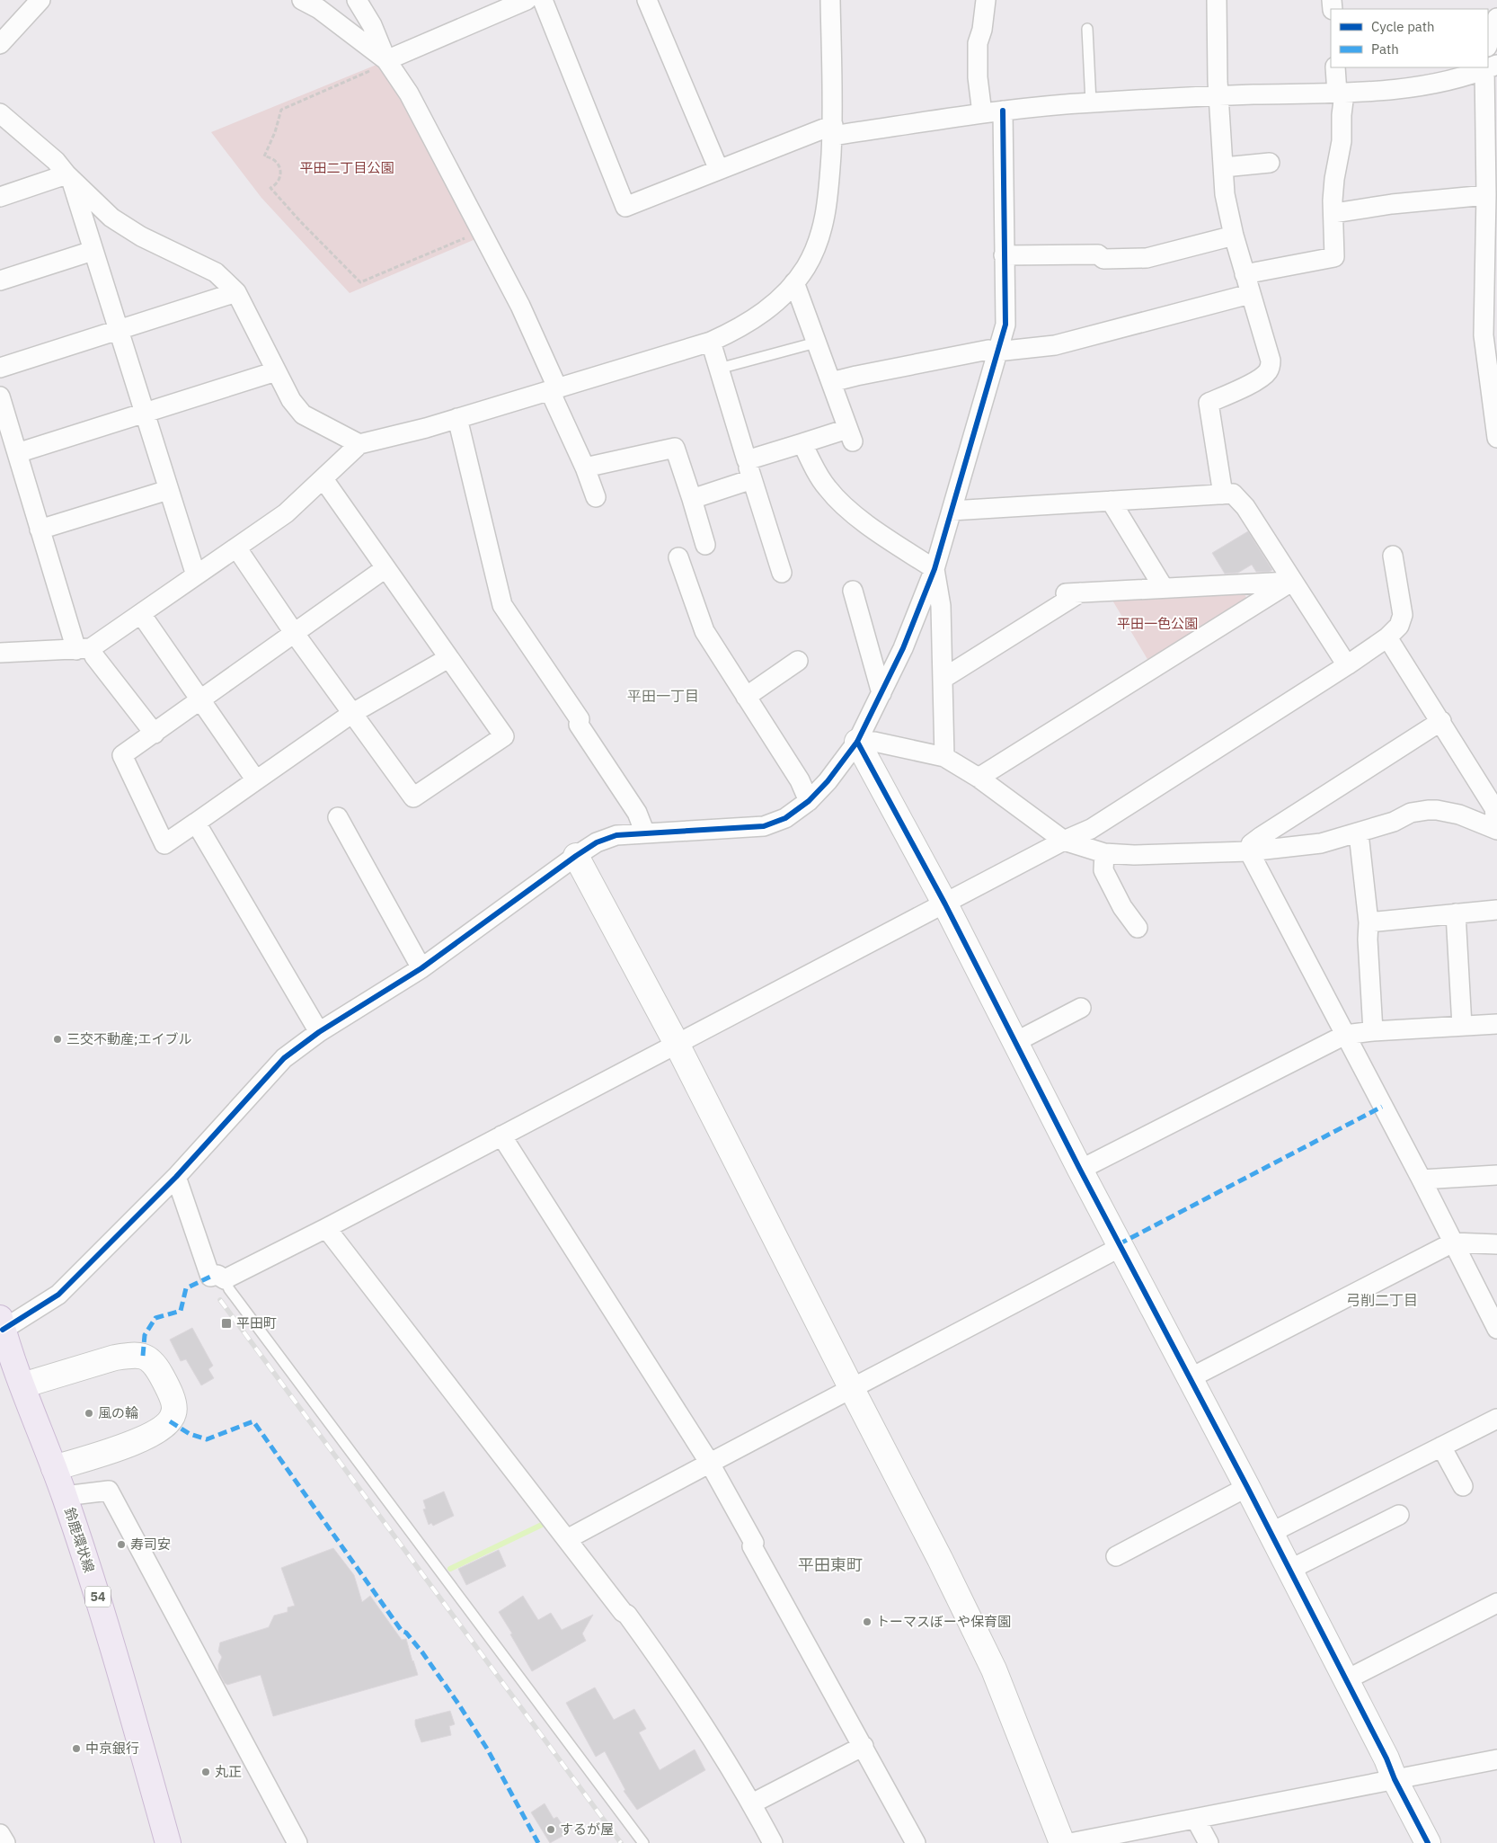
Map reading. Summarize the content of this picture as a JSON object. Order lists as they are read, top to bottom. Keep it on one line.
{"streets":{"main road":["鈴鹿環状線","54"]},"districts":["平田一丁目","弓削二丁目","平田東町"],"parks":["平田二丁目公園","平田一色公園"],"places":{"other":["三交不動産;エイブル","風の輪","寿司安","トーマスぼーや保育園","中京銀行","丸正","するが屋"],"transit":["平田町"]},"legend":["Cycle path","Path"]}
